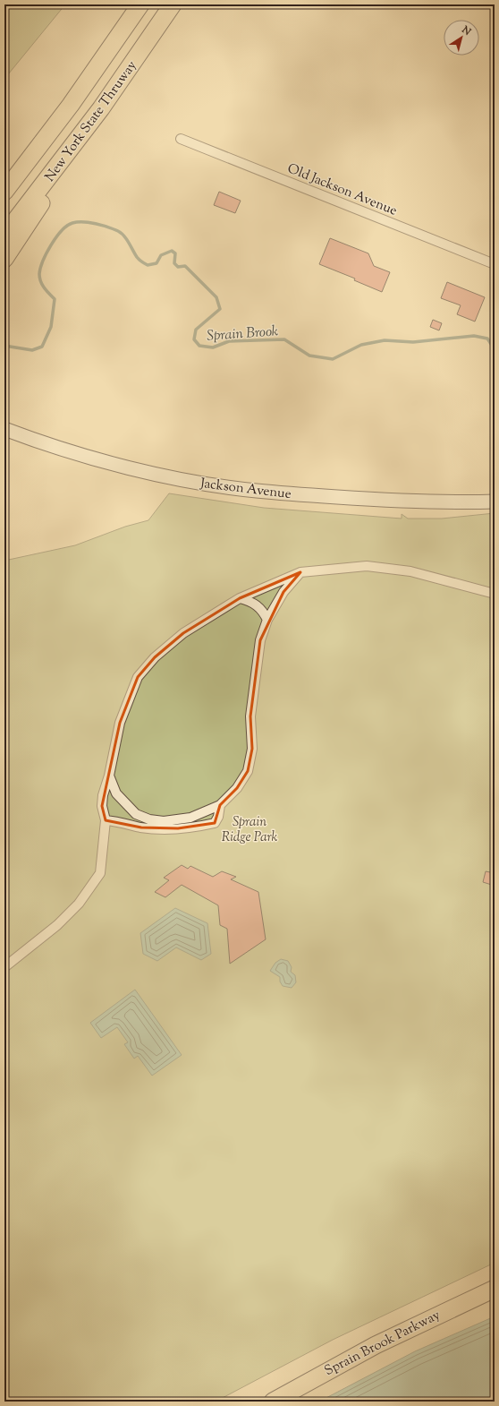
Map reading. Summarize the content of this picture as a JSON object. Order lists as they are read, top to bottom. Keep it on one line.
{"streets":{"highway":["New York State Thruway","Sprain Brook Parkway"],"main road":["Jackson Avenue"],"street":["Old Jackson Avenue"]},"water":["Sprain Brook"],"parks":["Sprain Ridge Park"],"north":"top right"}
